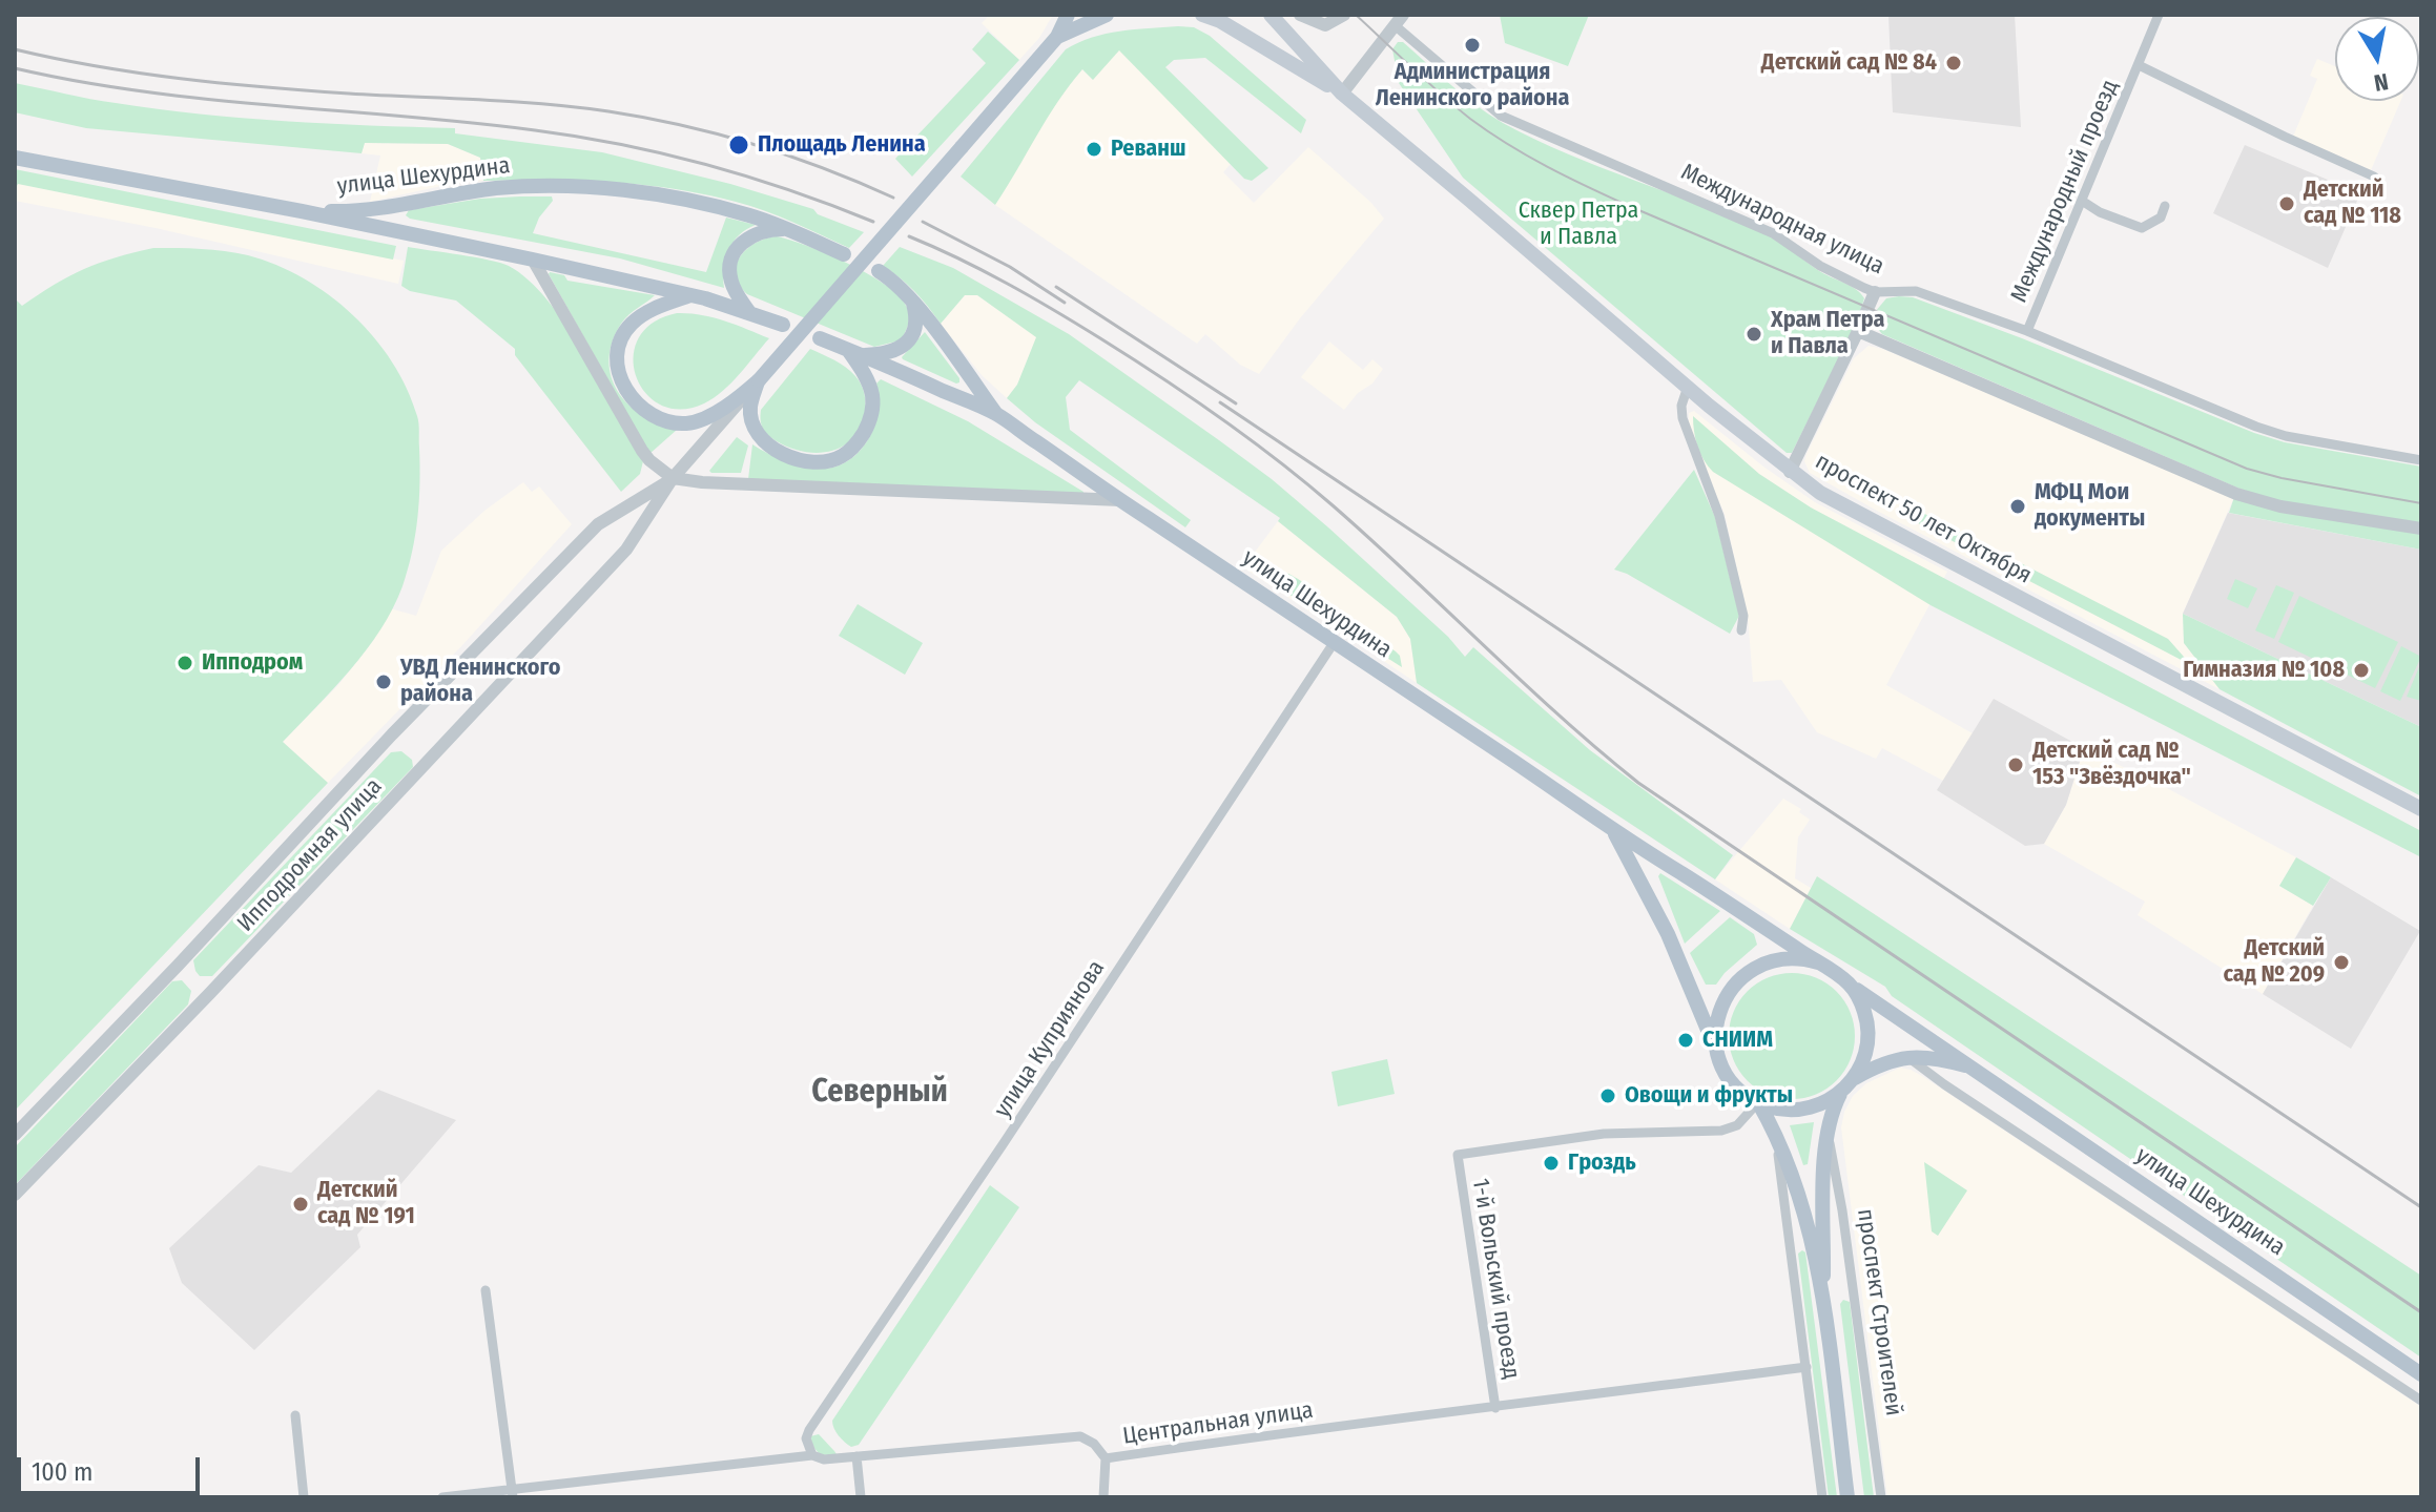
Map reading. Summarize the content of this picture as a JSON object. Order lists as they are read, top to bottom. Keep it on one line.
{"streets":{"main road":["улица Шехурдина","проспект 50 лет Октября","проспект Строителей"],"street":["Международный проезд","Международная улица","Ипподромная улица","улица Куприянова","1-й Вольский проезд","Центральная улица"]},"crossings":[["улица Шехурдина","улица Куприянова"],["улица Шехурдина","1-й Вольский проезд"],["улица Шехурдина","проспект Строителей"],["Международный проезд","Международная улица"],["улица Куприянова","Центральная улица"],["1-й Вольский проезд","проспект Строителей"],["1-й Вольский проезд","Центральная улица"],["проспект Строителей","Центральная улица"]],"districts":["Северный"],"parks":["Сквер Петра и Павла"],"places":["Администрация Ленинского района","Детский сад № 84","Площадь Ленина","Реванш","Детский сад № 118","Храм Петра и Павла","МФЦ Мои документы","Ипподром","Гимназия № 108","УВД Ленинского района","Детский сад № 153 \"Звёздочка\"","Детский сад № 209","СНИИМ","Овощи и фрукты","Гроздь","Детский сад № 191"],"scale_bar":"100 m","north":"bottom"}
